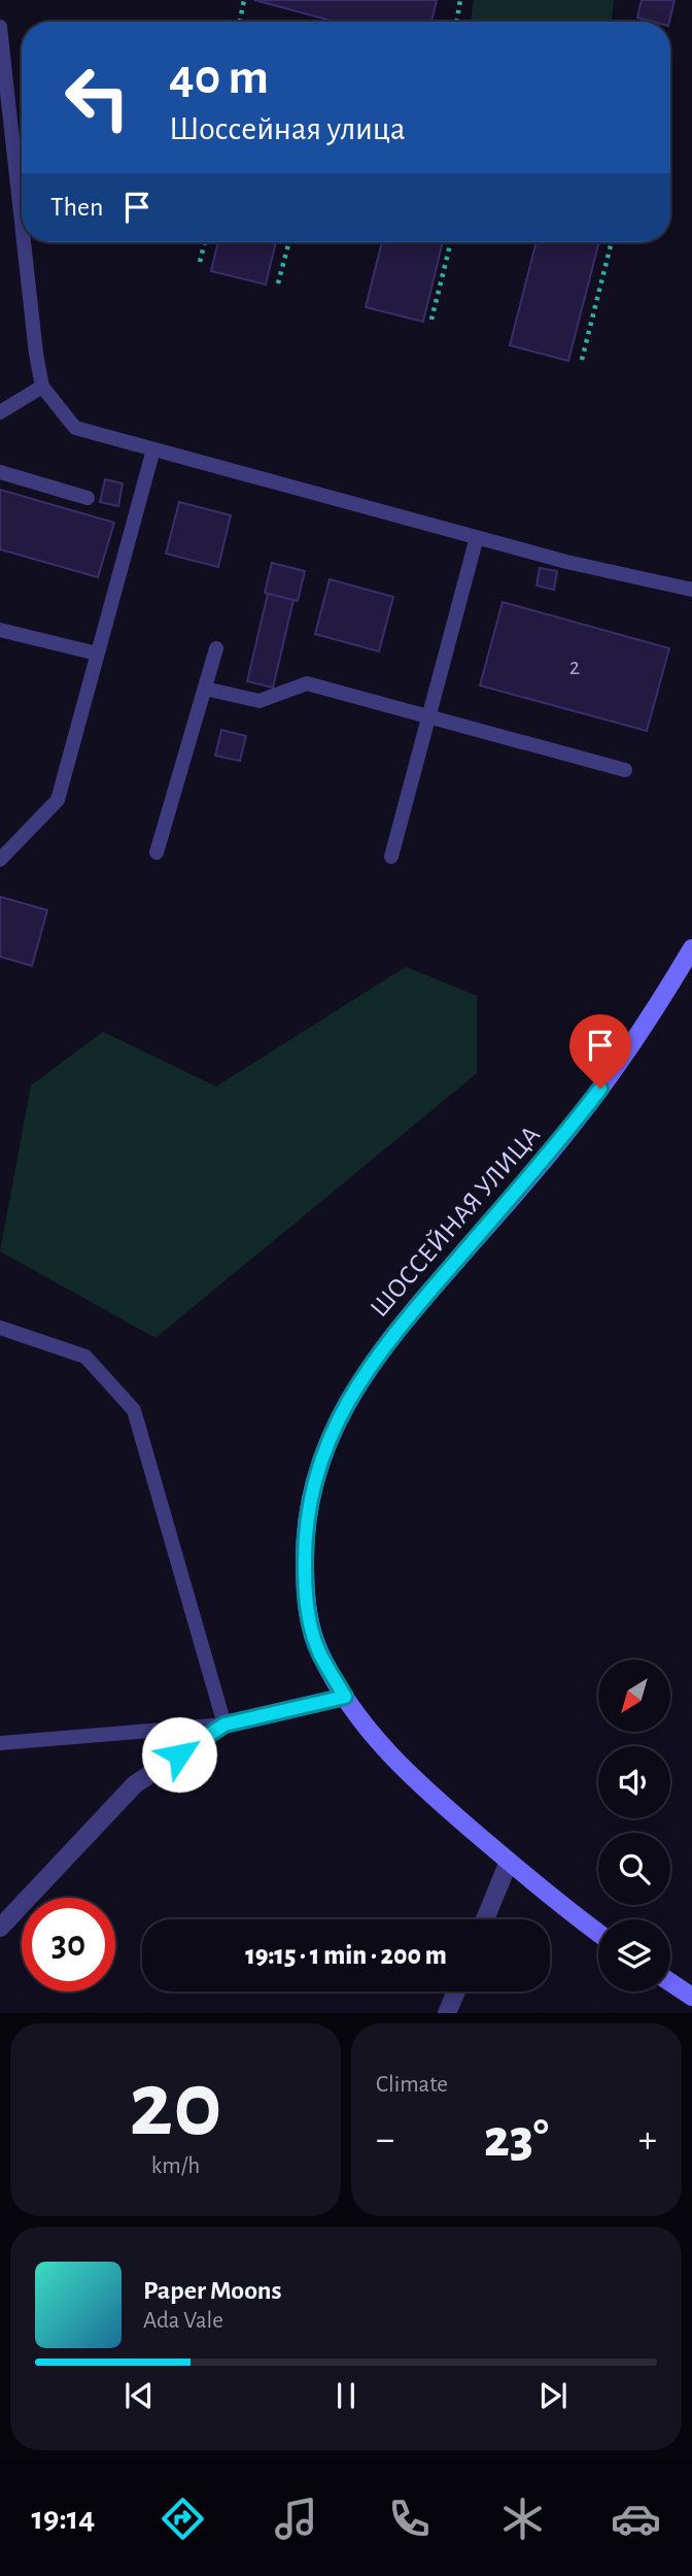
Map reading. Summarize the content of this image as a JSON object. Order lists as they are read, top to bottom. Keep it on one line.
{"streets":{"main road":["ШОССЕЙНАЯ УЛИЦА"]},"house_numbers":["2"],"north":"bottom left","page":{"turn":["40 m","Шоссейная улица"],"then":"Then","limit":"30","trip":"19:15 · 1 min · 200 m","tile":[["20","km/h"],"Climate"],"heat":["−","23°","+"],"song":["Paper Moons","Ada Vale"],"tabs":"19:14"}}
